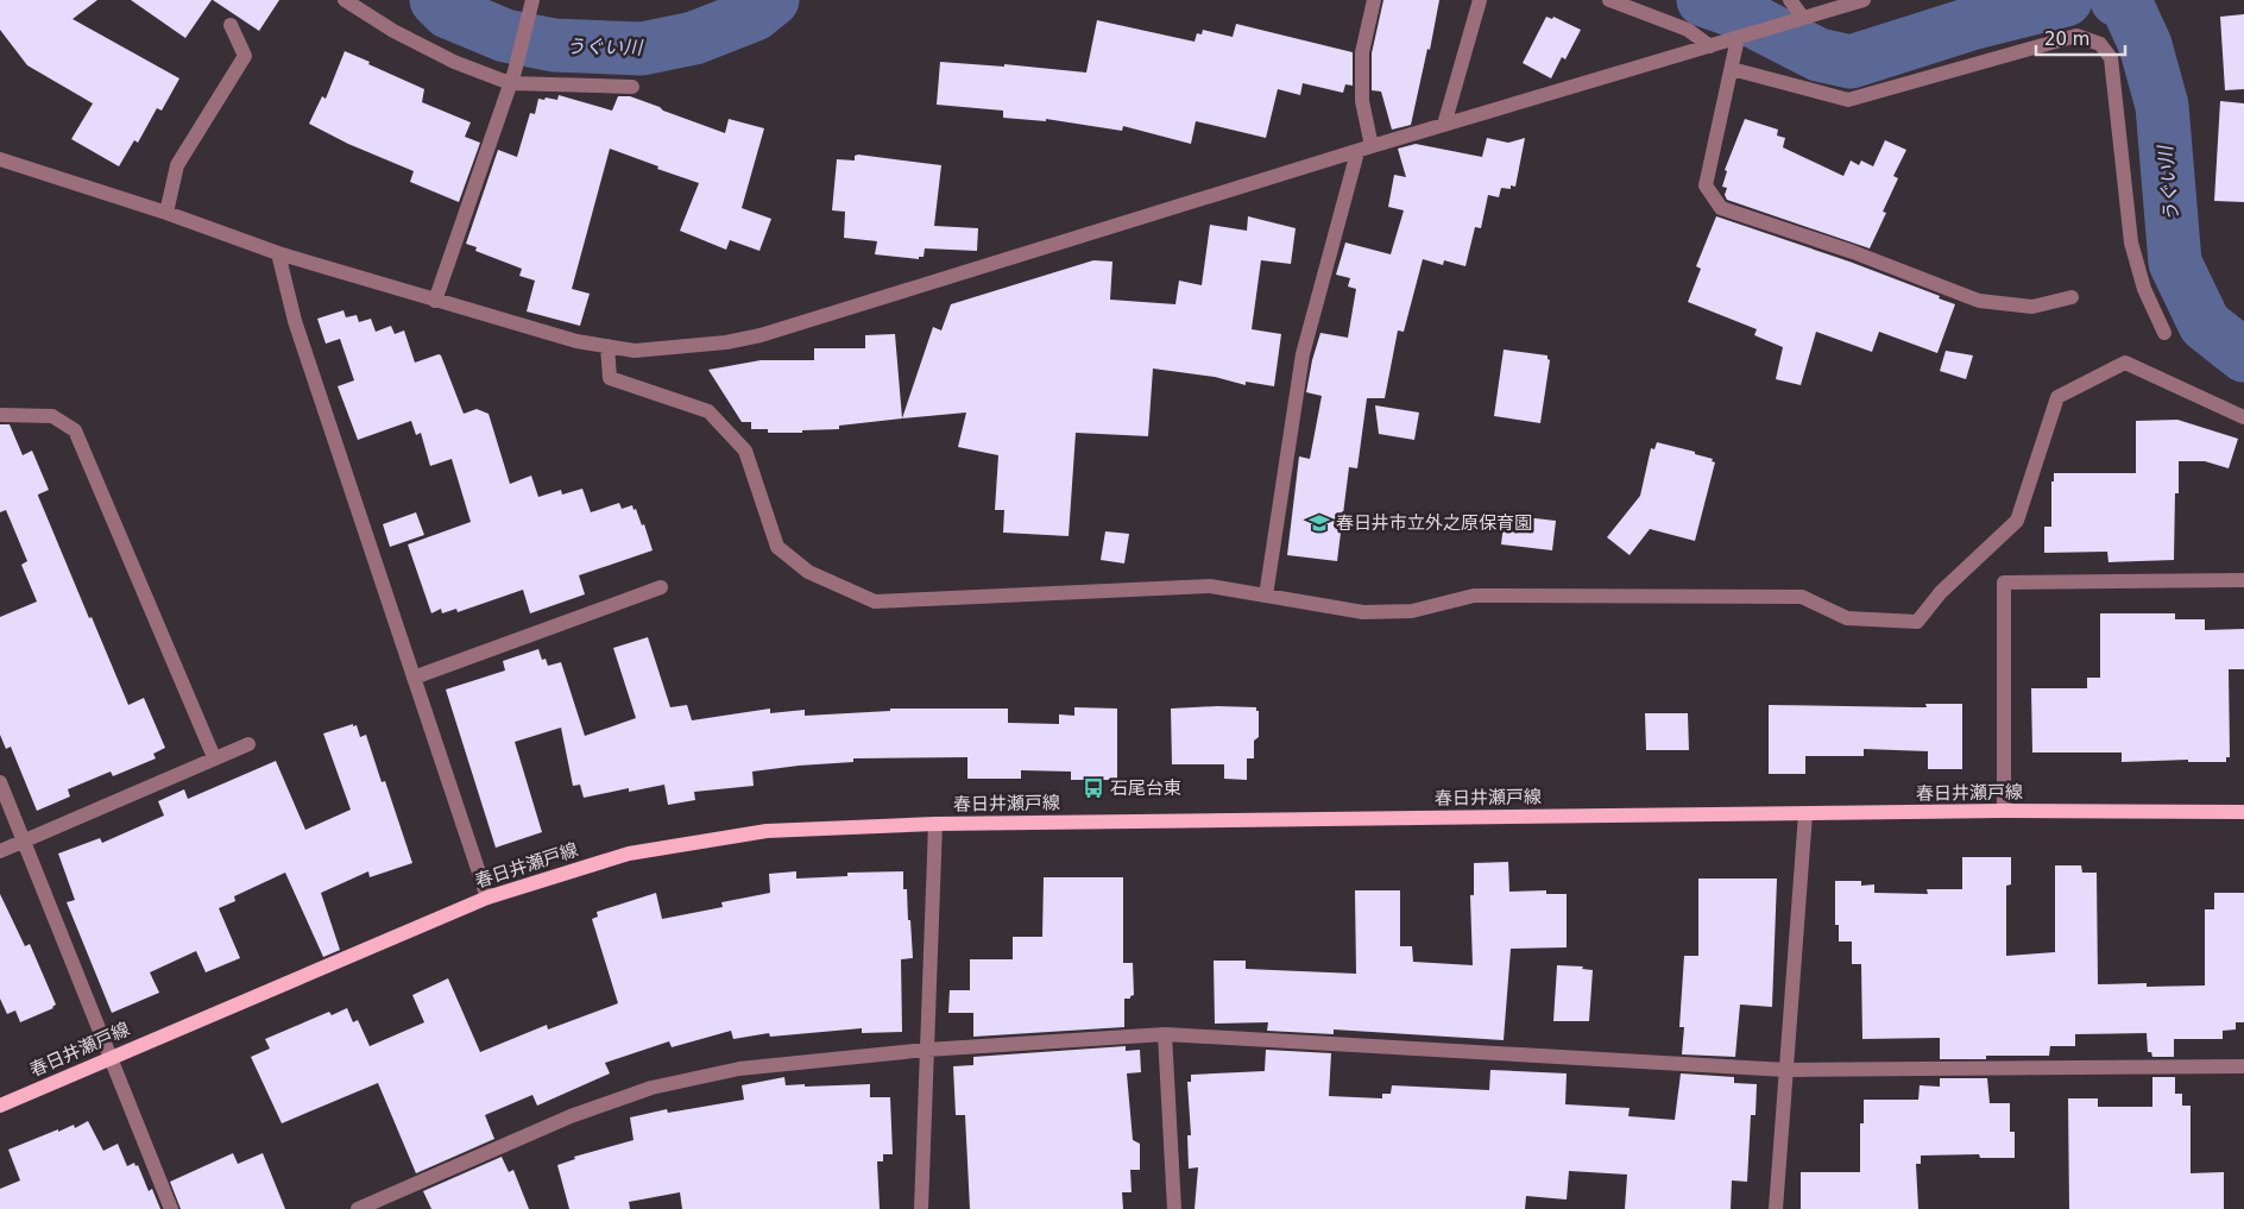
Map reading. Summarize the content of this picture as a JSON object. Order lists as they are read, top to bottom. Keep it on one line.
{"streets":{"main road":["春日井瀬戸線"]},"water":["うぐい川"],"places":{"school or university":["春日井市立外之原保育園"],"bus stop":["石尾台東"]},"scale_bar":"20 m"}
